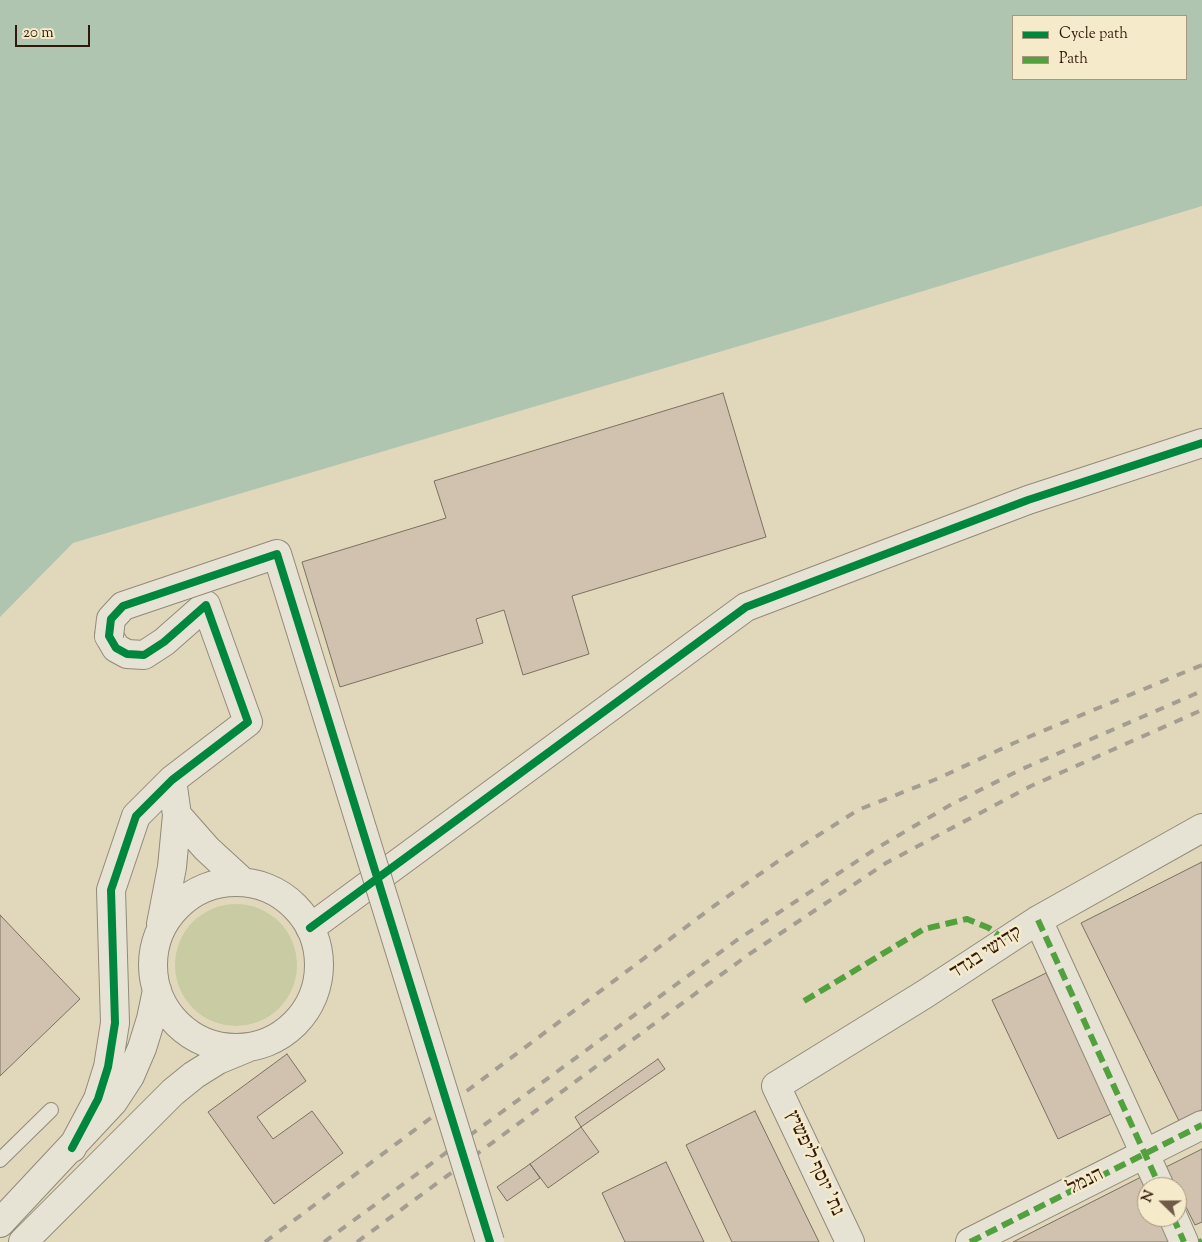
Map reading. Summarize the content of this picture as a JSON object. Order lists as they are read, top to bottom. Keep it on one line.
{"streets":{"street":["קדושי בגדד","נת' יוסף ליפשיץ","הנמל"]},"crossings":[["קדושי בגדד","נת' יוסף ליפשיץ"]],"legend":["Cycle path","Path"],"scale_bar":"20 m","north":"left"}
